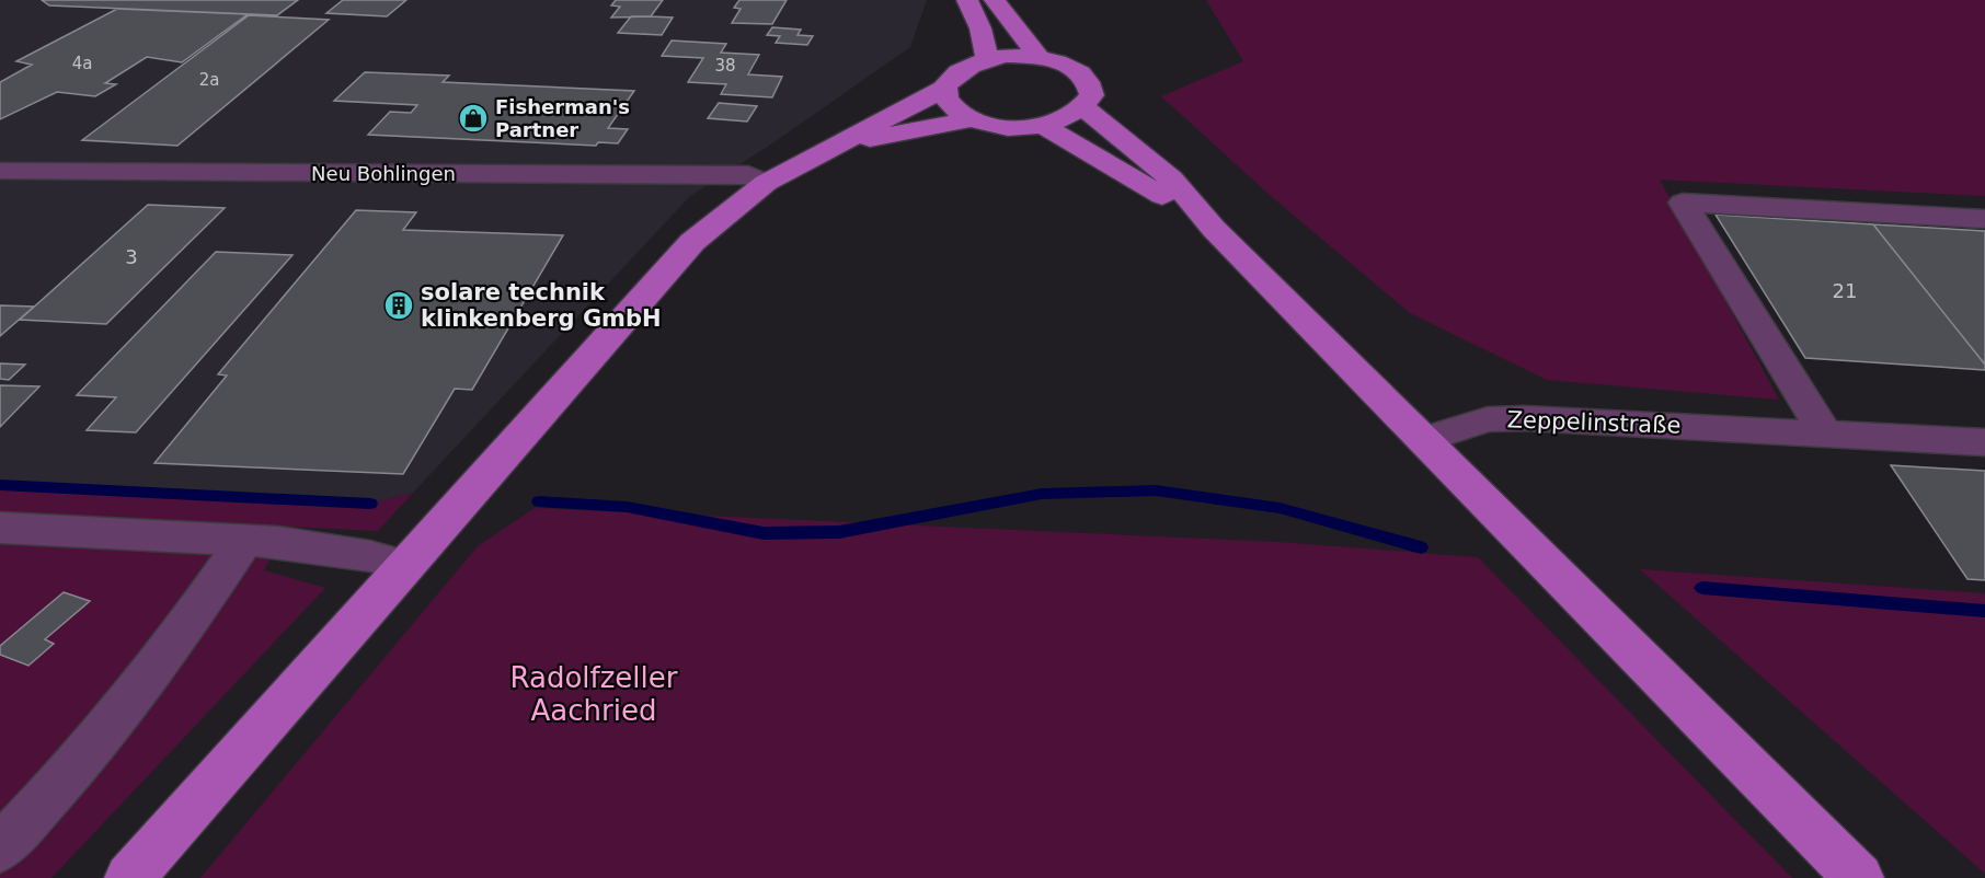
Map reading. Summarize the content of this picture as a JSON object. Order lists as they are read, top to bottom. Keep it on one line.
{"streets":{"street":["Neu Bohlingen","Zeppelinstraße"]},"parks":["Radolfzeller Aachried"],"places":{"shop":["Fisherman's Partner"],"building":["solare technik klinkenberg GmbH"]},"house_numbers":["4a","38","2a","3","21"]}
